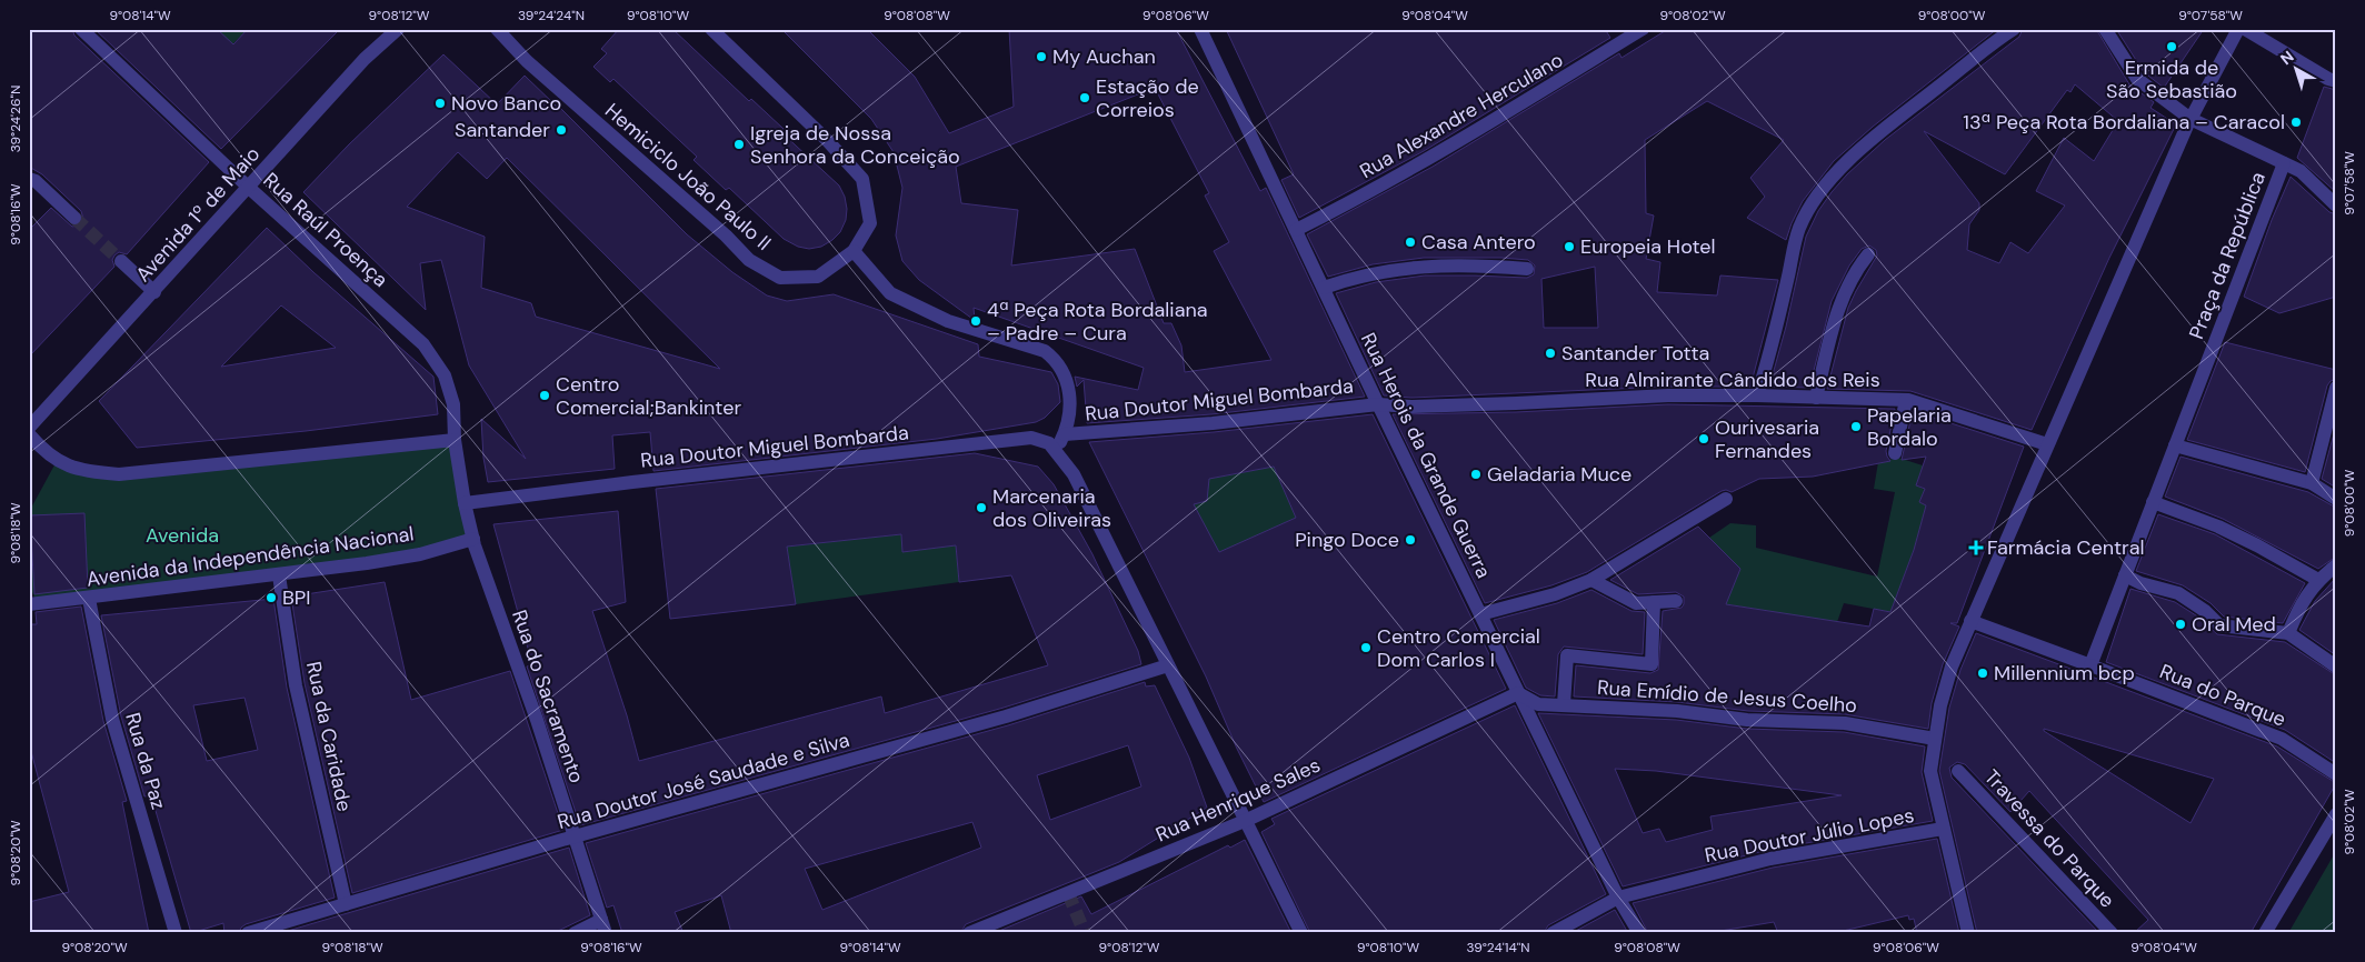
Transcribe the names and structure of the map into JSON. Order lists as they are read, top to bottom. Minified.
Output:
{"streets":{"street":["Rua Alexandre Herculano","Hemiciclo João Paulo II","Avenida 1º de Maio","Rua Raúl Proença","Praça da República","Rua Almirante Cândido dos Reis","Rua Doutor Miguel Bombarda","Rua Herois da Grande Guerra","Avenida da Independência Nacional","Rua do Parque","Rua do Sacramento","Rua Emídio de Jesus Coelho","Rua da Caridade","Rua da Paz","Rua Doutor José Saudade e Silva","Rua Henrique Sales","Rua Doutor Júlio Lopes","Travessa do Parque"]},"crossings":[["Rua Alexandre Herculano","Rua Herois da Grande Guerra"],["Avenida 1º de Maio","Rua Raúl Proença"],["Rua Raúl Proença","Rua Doutor Miguel Bombarda"],["Rua Raúl Proença","Rua do Sacramento"],["Praça da República","Rua do Parque"],["Rua Almirante Cândido dos Reis","Rua Doutor Miguel Bombarda"],["Rua Almirante Cândido dos Reis","Rua Herois da Grande Guerra"],["Rua Doutor Miguel Bombarda","Rua Herois da Grande Guerra"],["Rua Doutor Miguel Bombarda","Rua do Sacramento"],["Rua Doutor Miguel Bombarda","Rua Doutor José Saudade e Silva"],["Rua Doutor Miguel Bombarda","Rua Henrique Sales"],["Rua Herois da Grande Guerra","Rua Emídio de Jesus Coelho"],["Rua Herois da Grande Guerra","Rua Henrique Sales"],["Rua Herois da Grande Guerra","Rua Doutor Júlio Lopes"],["Avenida da Independência Nacional","Rua do Sacramento"],["Avenida da Independência Nacional","Rua da Caridade"],["Avenida da Independência Nacional","Rua da Paz"],["Rua do Sacramento","Rua Doutor José Saudade e Silva"],["Rua Emídio de Jesus Coelho","Rua Henrique Sales"],["Rua da Caridade","Rua Doutor José Saudade e Silva"]],"parks":["Avenida"],"places":{"other":["Ermida de São Sebastião","My Auchan","Estação de Correios","Novo Banco","13ª Peça Rota Bordaliana – Caracol","Santander","Igreja de Nossa Senhora da Conceição","Casa Antero","Europeia Hotel","4ª Peça Rota Bordaliana – Padre – Cura","Santander Totta","Centro Comercial;Bankinter","Papelaria Bordalo","Ourivesaria Fernandes","Geladaria Muce","Marcenaria dos Oliveiras","Pingo Doce","BPI","Oral Med","Centro Comercial Dom Carlos I","Millennium bcp"],"health":["Farmácia Central"]},"north":"top left","coordinates":["9°08'14\"W","9°08'12\"W","39°24'24\"N","9°08'10\"W","9°08'08\"W","9°08'06\"W","9°08'04\"W","9°08'02\"W","9°08'00\"W","9°07'58\"W","39°24'26\"N","9°08'16\"W","9°08'18\"W","9°08'20\"W","39°24'14\"N"]}
